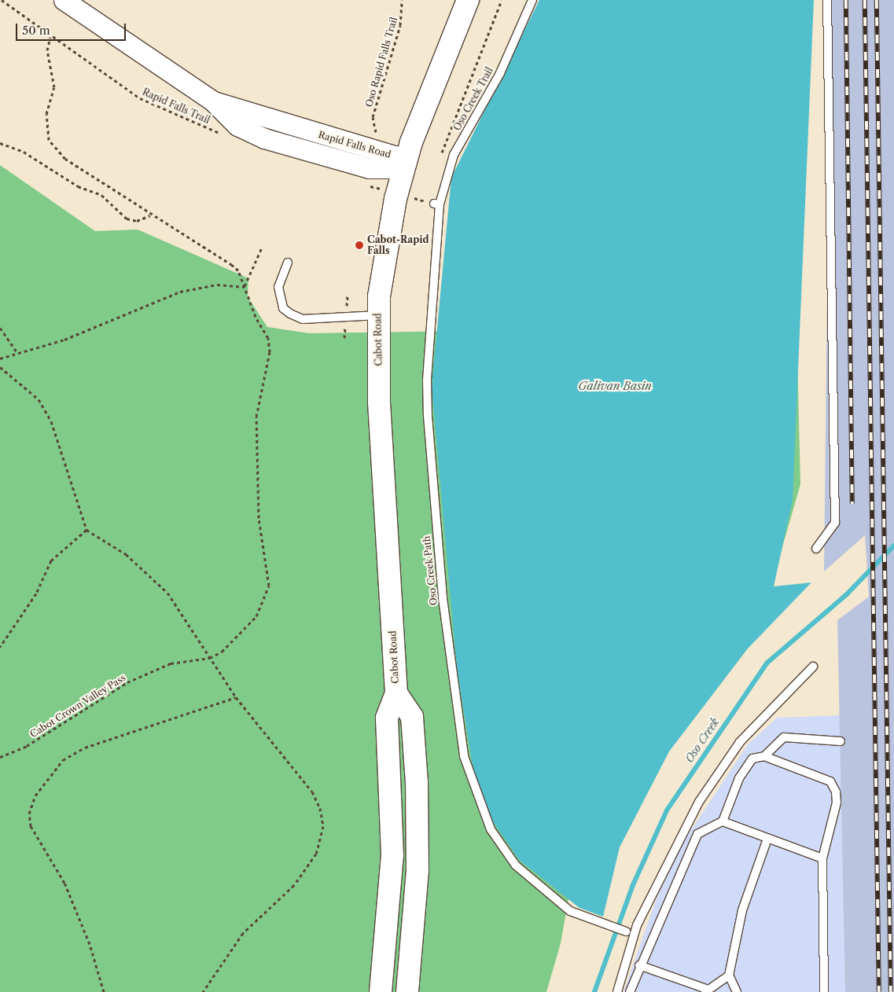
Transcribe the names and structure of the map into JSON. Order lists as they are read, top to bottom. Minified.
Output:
{"streets":{"main road":["Cabot Road"],"street":["Rapid Falls Road"],"lane":["Oso Creek Trail","Oso Creek Path"],"path":["Oso Rapid Falls Trail","Rapid Falls Trail","Cabot Crown Valley Pass"]},"crossings":[["Oso Rapid Falls Trail","Rapid Falls Road"],["Oso Creek Trail","Oso Creek Path"],["Rapid Falls Road","Cabot Road"]],"water":["Galivan Basin","Oso Creek"],"places":["Cabot-Rapid Falls"],"scale_bar":"50 m"}
